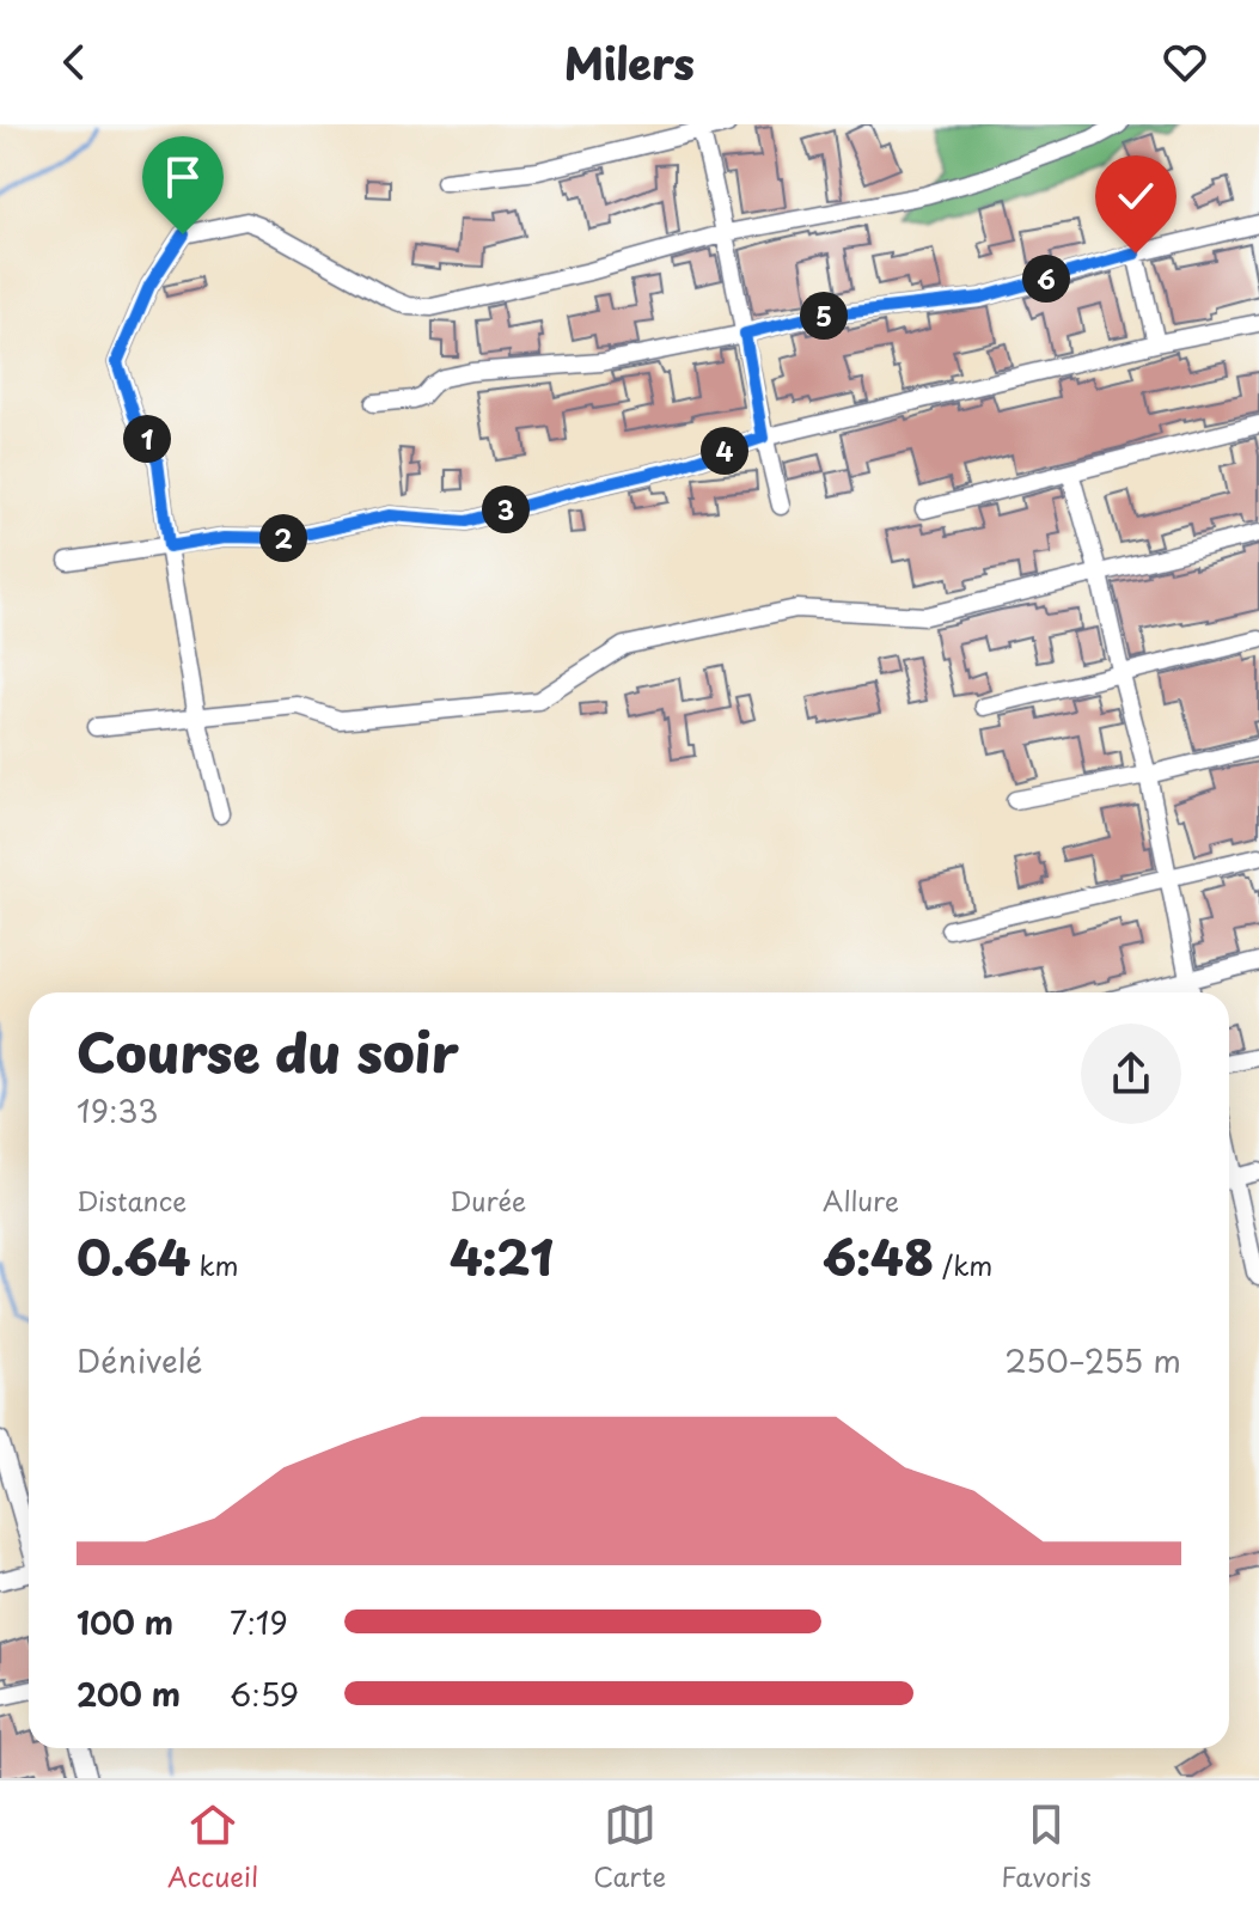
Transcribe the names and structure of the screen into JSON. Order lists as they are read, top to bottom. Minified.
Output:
{"page":{"header":"Milers","pins":["6","5","1","4","3","2"],"heading":["Course du soir","19:33"],"stats":[["Distance","0.64 km"],["Durée","4:21"],["Allure","6:48 /km"]],"chart":["Dénivelé","250–255 m"],"list":[{"name":"100 m","note":"7:19"},{"name":"200 m","note":"6:59"}],"tabs":["Accueil","Carte","Favoris"]}}
